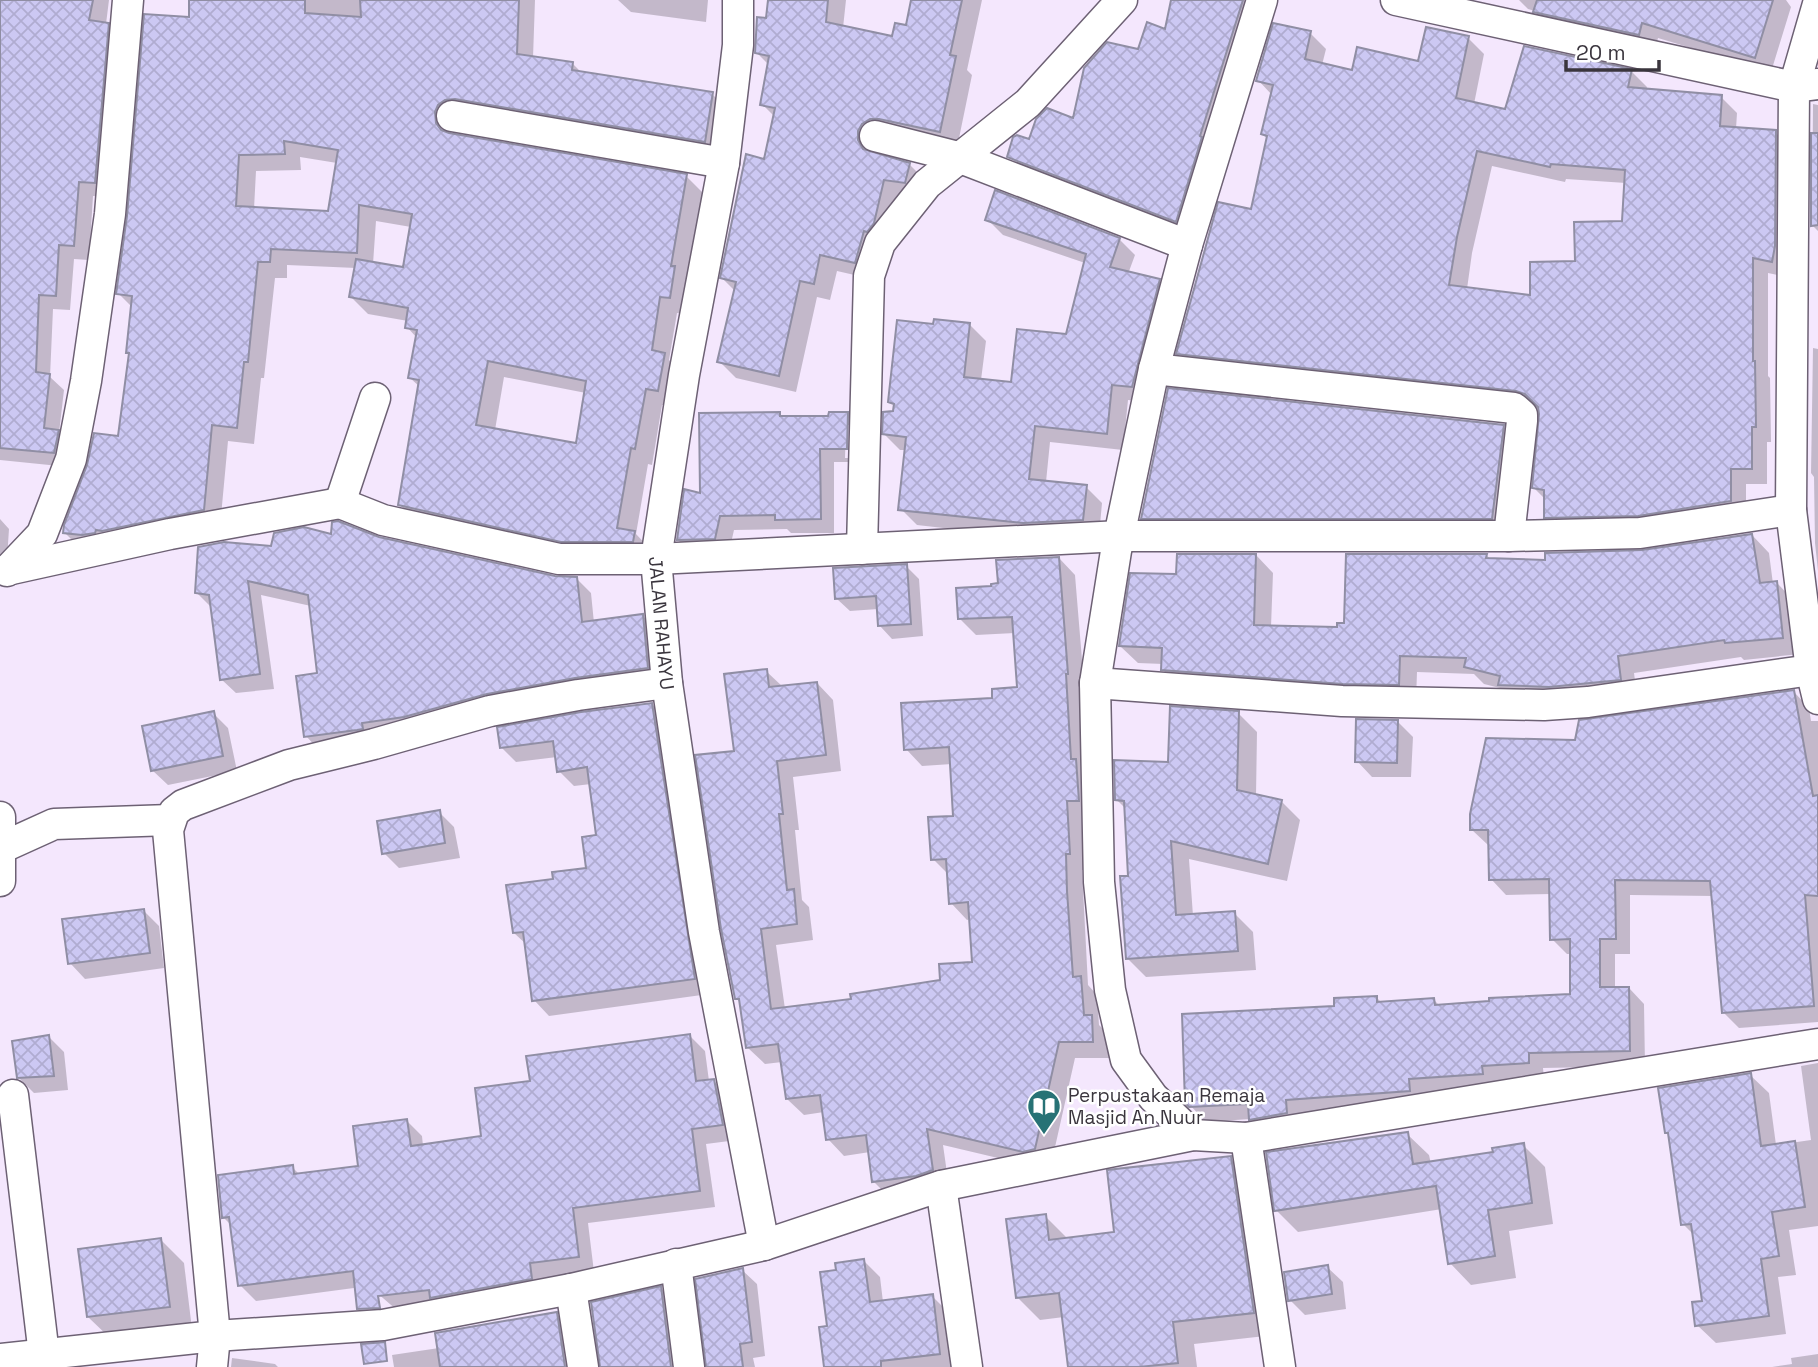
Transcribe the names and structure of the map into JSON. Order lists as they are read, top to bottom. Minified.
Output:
{"streets":{"street":["JALAN RAHAYU"]},"places":{"library":["Perpustakaan Remaja Masjid An Nuur"]},"scale_bar":"20 m"}
